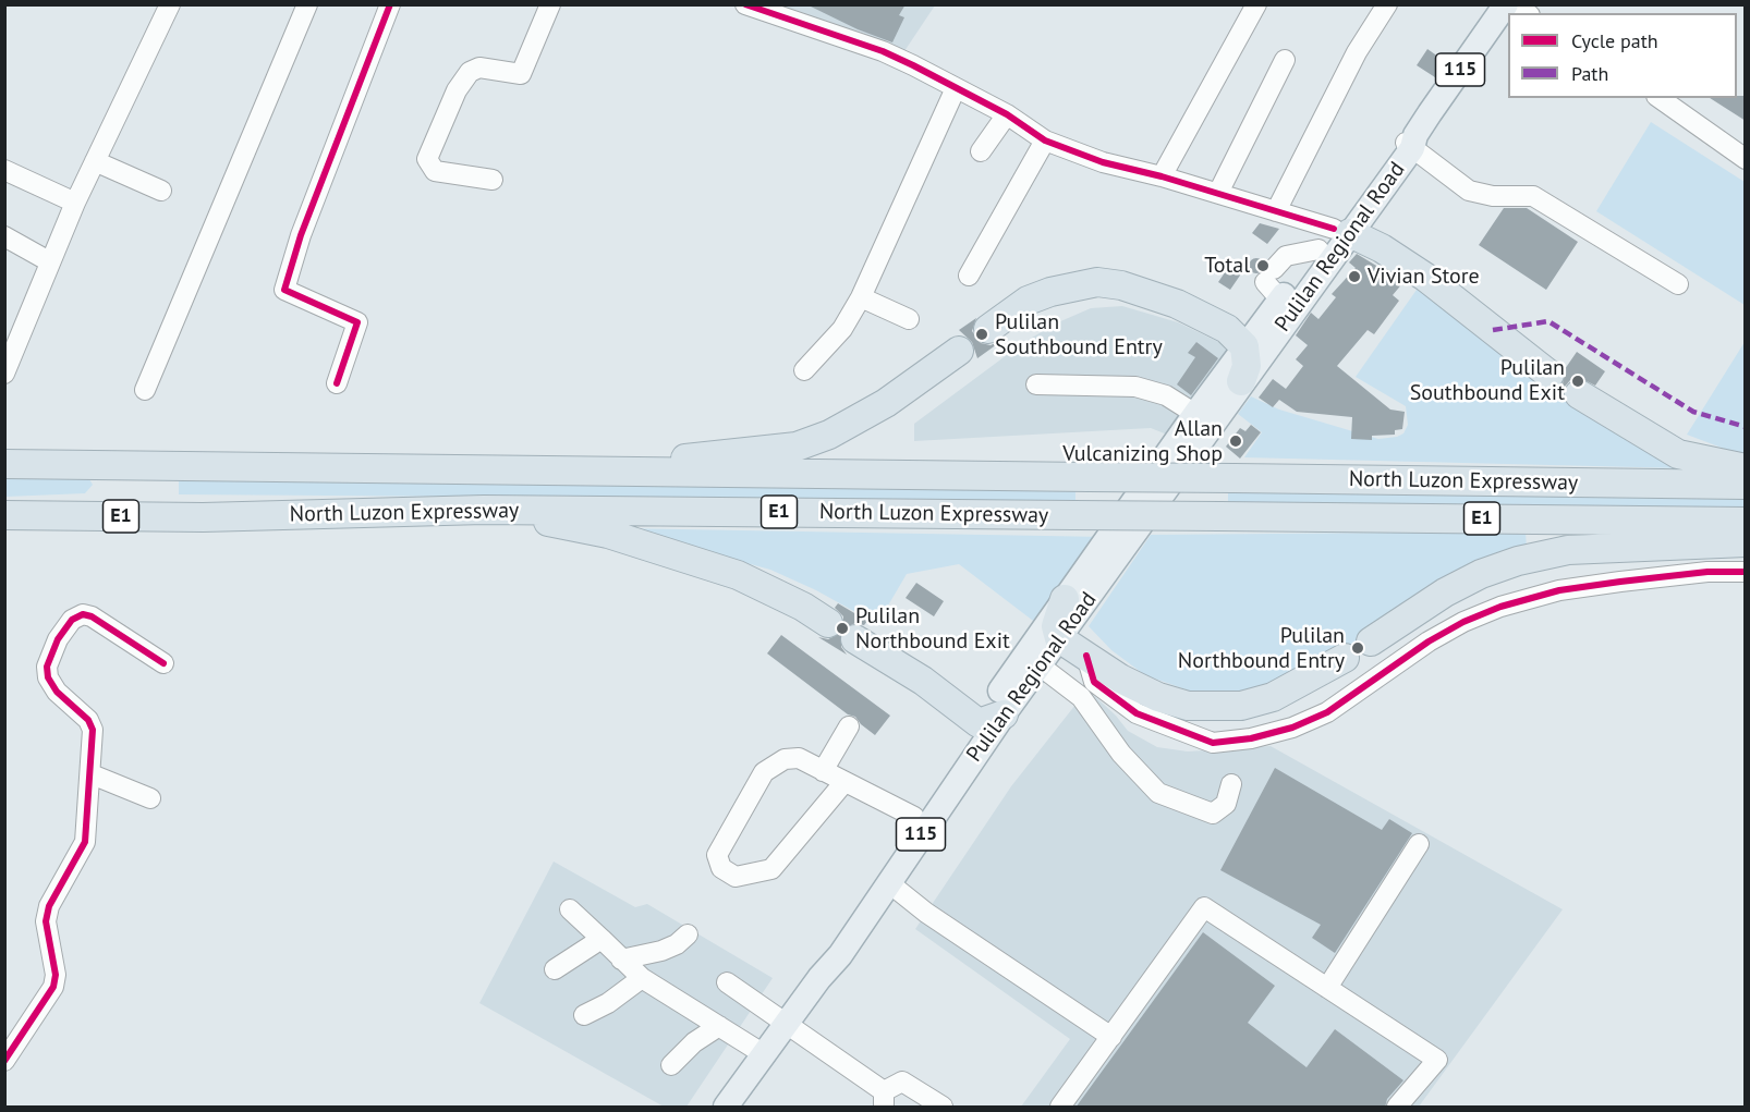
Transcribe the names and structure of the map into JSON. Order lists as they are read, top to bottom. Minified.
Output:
{"streets":{"highway":["North Luzon Expressway","E1"],"main road":["115","Pulilan Regional Road"]},"crossings":[["115","Pulilan Regional Road"]],"places":["Total","Vivian Store","Pulilan Southbound Entry","Pulilan Southbound Exit","Allan Vulcanizing Shop","Pulilan Northbound Exit","Pulilan Northbound Entry"],"legend":["Cycle path","Path"]}
